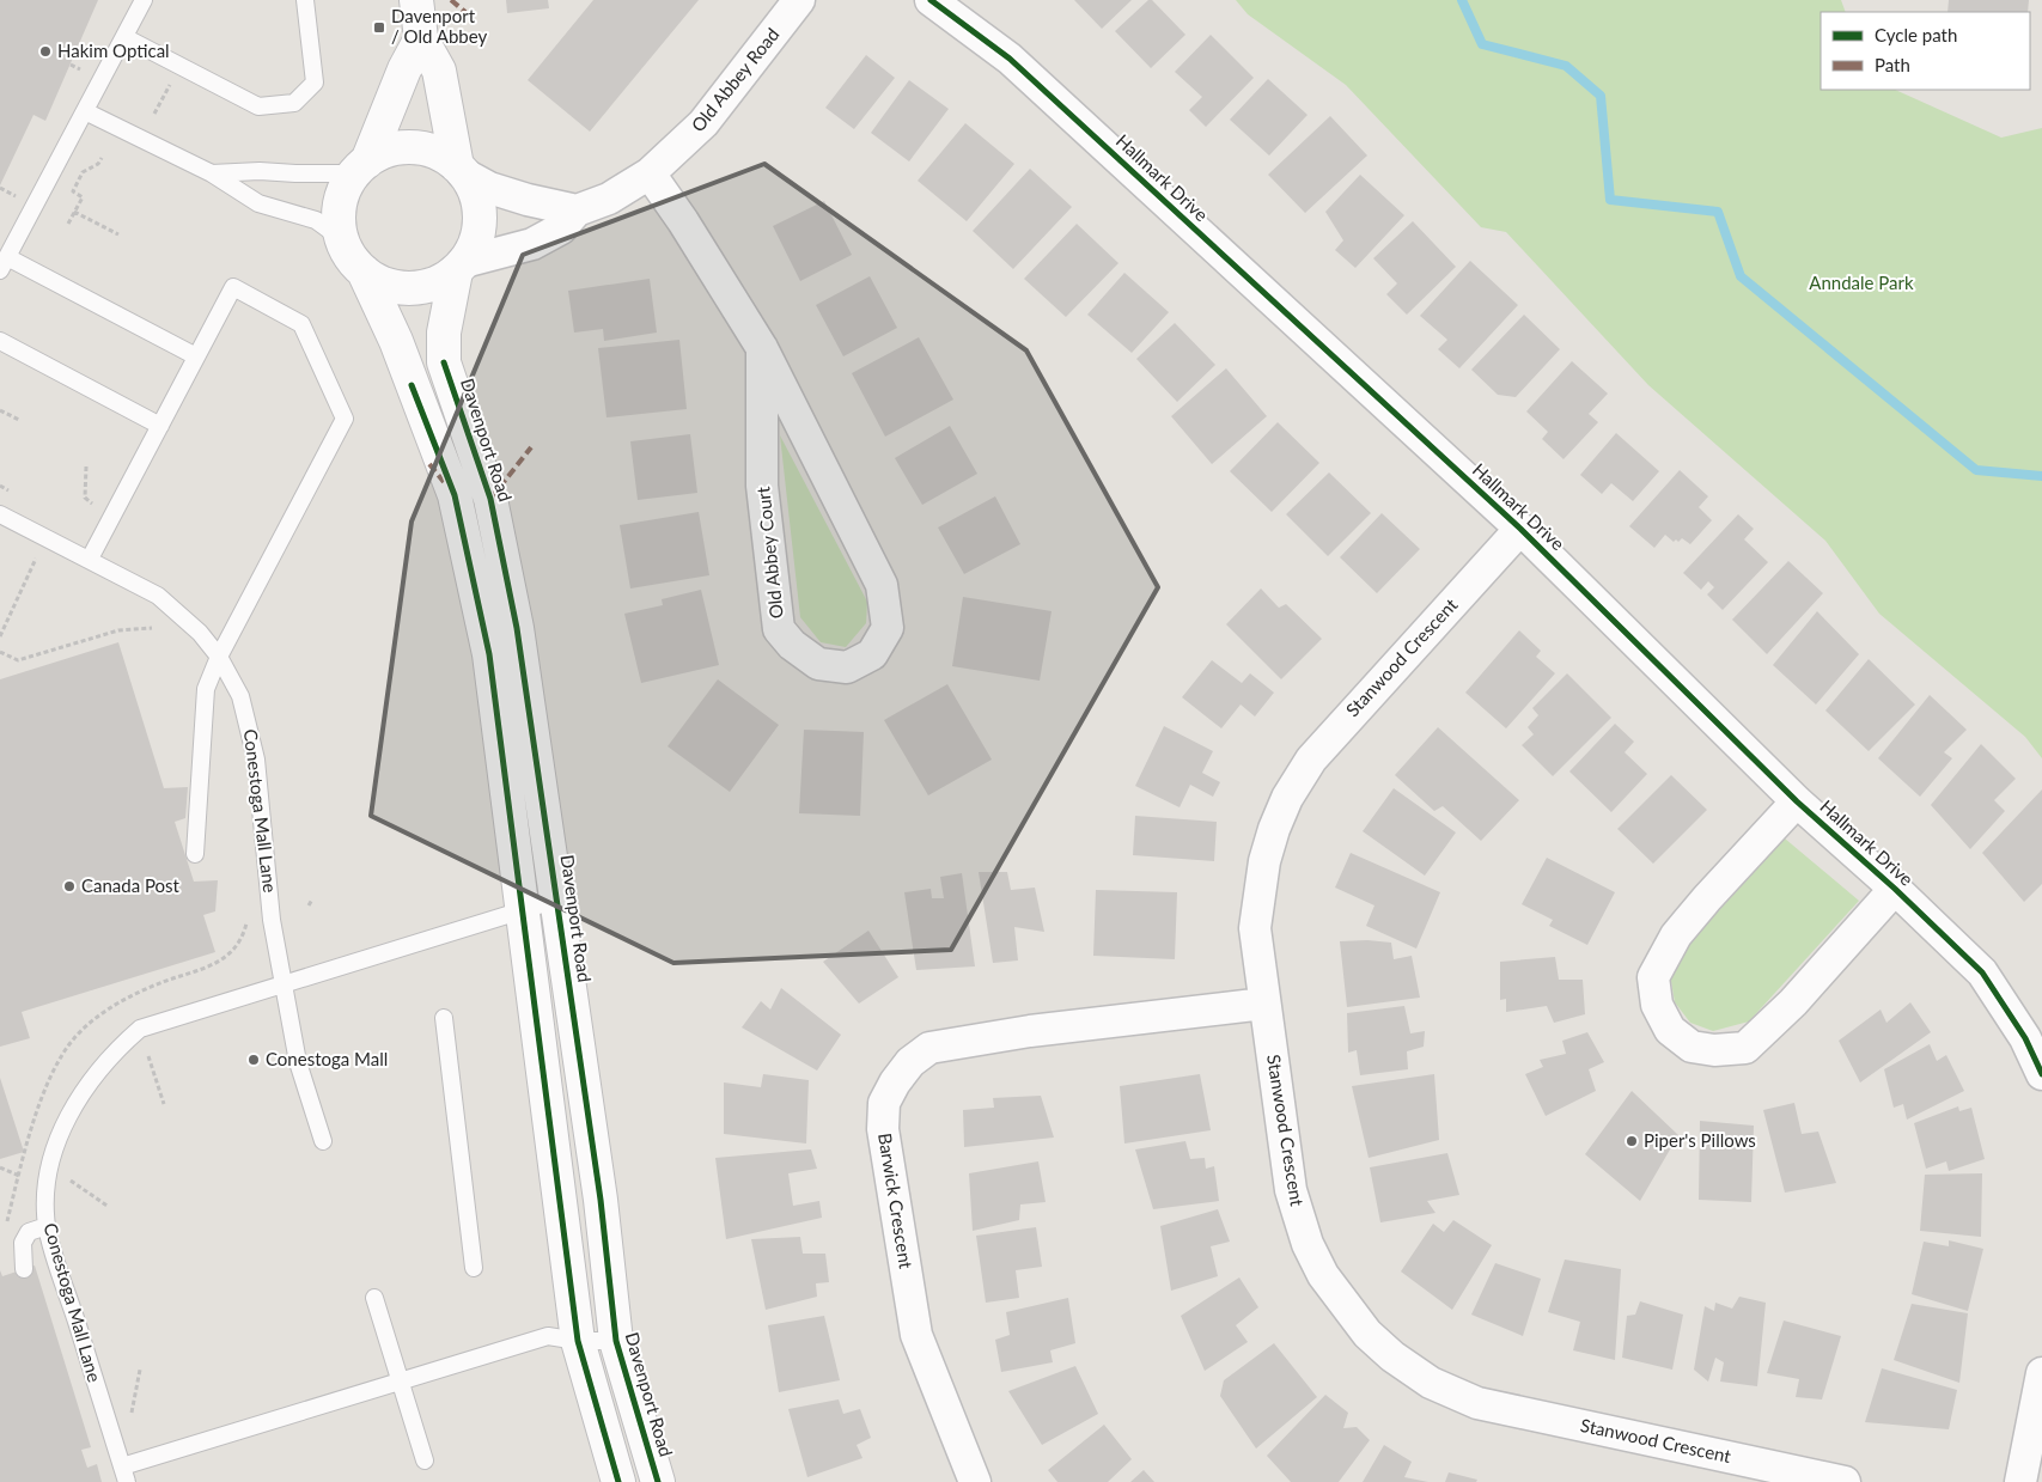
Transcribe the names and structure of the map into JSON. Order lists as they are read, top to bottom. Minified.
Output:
{"streets":{"street":["Old Abbey Road","Hallmark Drive","Davenport Road","Old Abbey Court","Stanwood Crescent","Barwick Crescent"],"lane":["Conestoga Mall Lane"]},"crossings":[["Old Abbey Road","Davenport Road"],["Old Abbey Road","Old Abbey Court"],["Hallmark Drive","Stanwood Crescent"],["Davenport Road","Conestoga Mall Lane"],["Stanwood Crescent","Barwick Crescent"]],"parks":["Anndale Park"],"places":{"transit":["Davenport / Old Abbey"],"other":["Hakim Optical","Canada Post","Conestoga Mall","Piper's Pillows"]},"legend":["Cycle path","Path"]}
